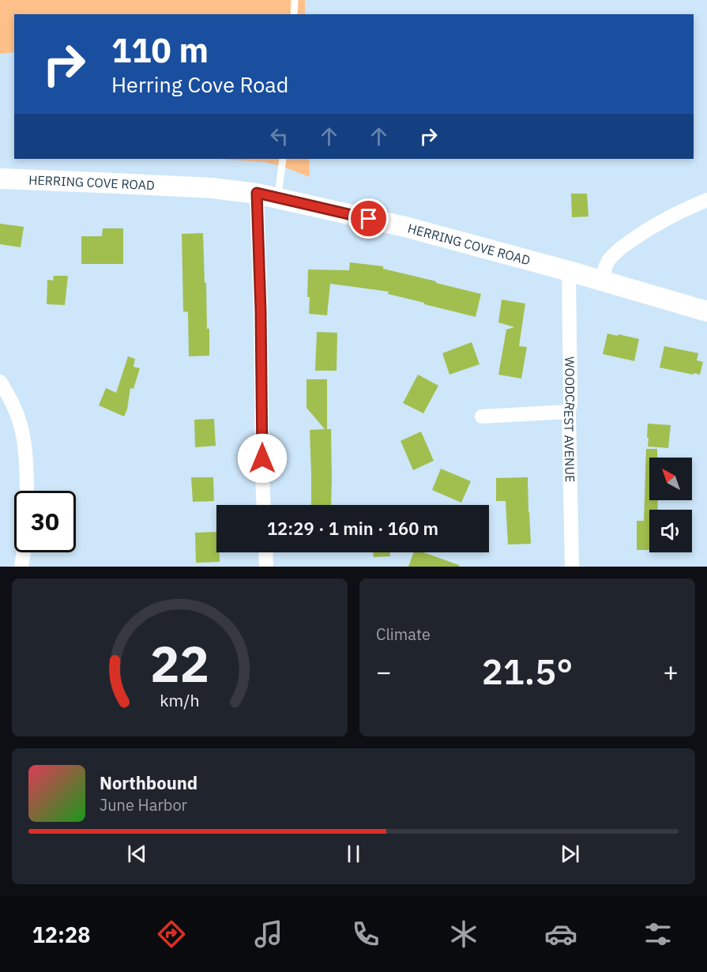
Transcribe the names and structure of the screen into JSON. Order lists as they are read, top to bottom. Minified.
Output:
{"streets":{"main road":["HERRING COVE ROAD"],"street":["WOODCREST AVENUE"]},"crossings":[["HERRING COVE ROAD","WOODCREST AVENUE"]],"north":"top left","page":{"turn":["110 m","Herring Cove Road"],"limit":"30","trip":"12:29 · 1 min · 160 m","tile":"Climate","heat":["−","21.5°","+"],"song":["Northbound","June Harbor"],"tabs":"12:28","gauge":["22","km/h"]}}
